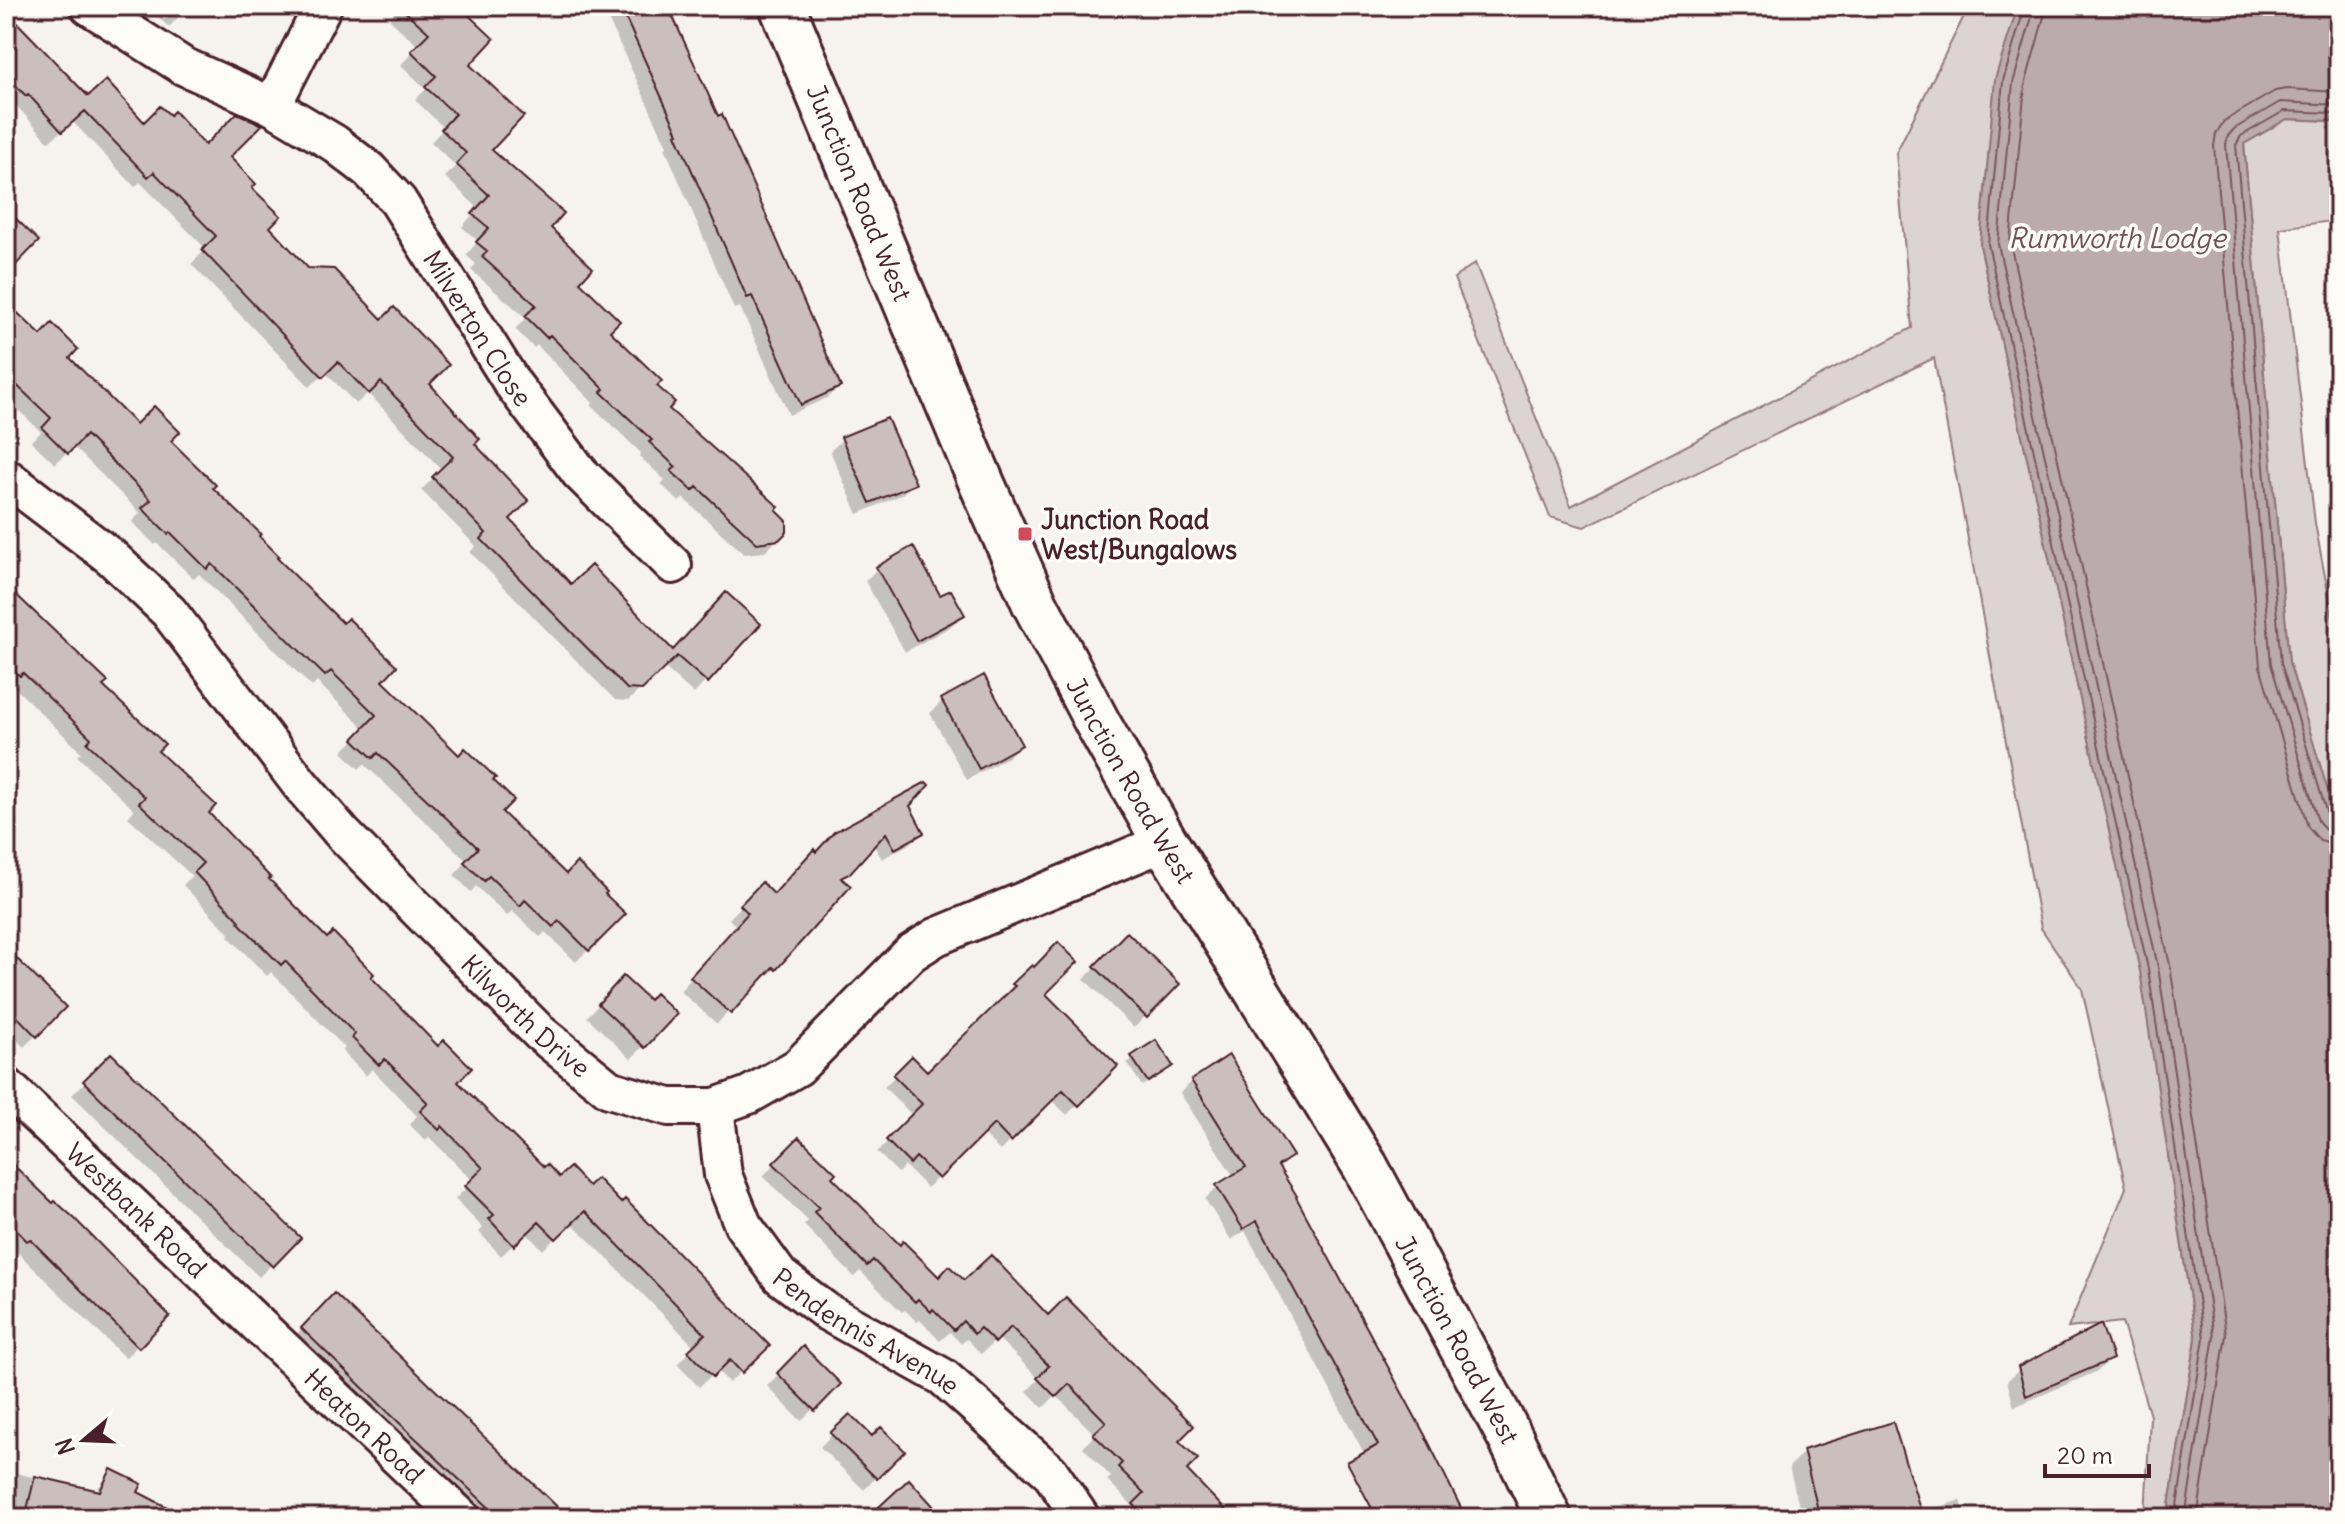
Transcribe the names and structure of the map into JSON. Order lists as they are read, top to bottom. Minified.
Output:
{"streets":{"street":["Junction Road West","Milverton Close","Kilworth Drive","Westbank Road","Pendennis Avenue","Heaton Road"]},"crossings":[["Junction Road West","Kilworth Drive"],["Kilworth Drive","Pendennis Avenue"],["Westbank Road","Heaton Road"]],"water":["Rumworth Lodge"],"places":{"transit":["Junction Road West/Bungalows"]},"scale_bar":"20 m","north":"left"}
